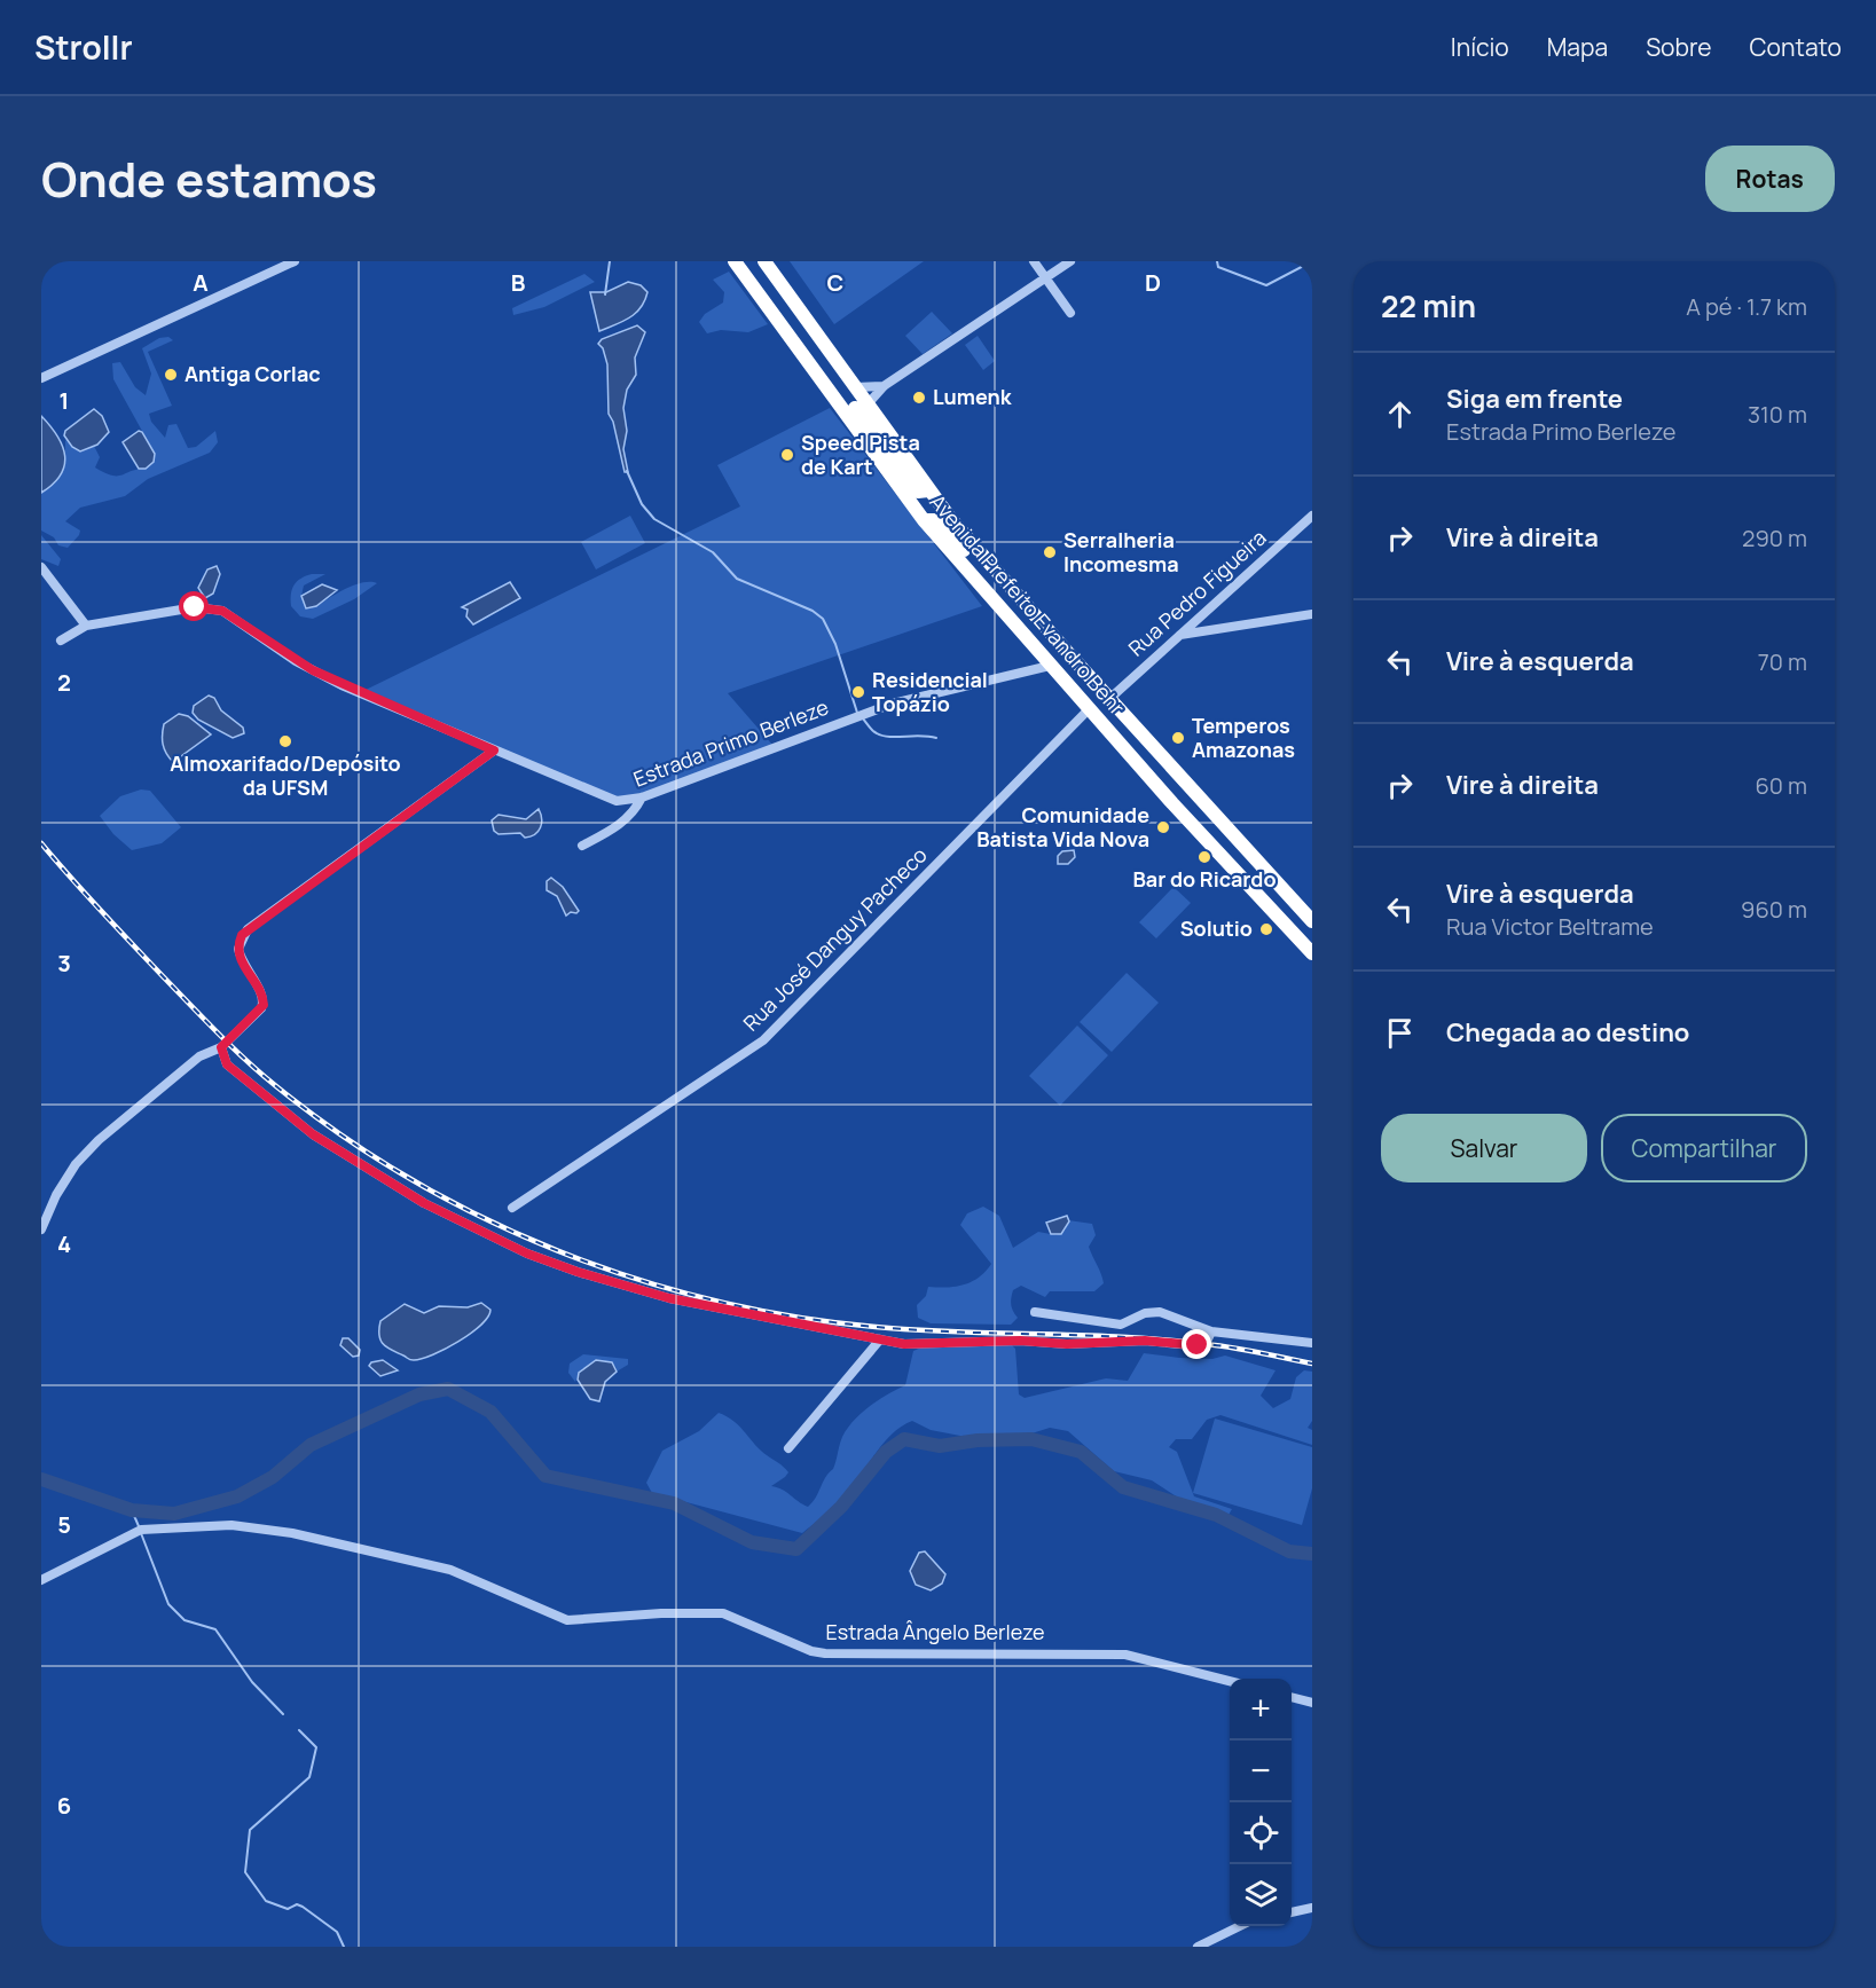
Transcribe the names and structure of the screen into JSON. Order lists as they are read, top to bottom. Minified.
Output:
{"streets":{"highway":["Avenida Prefeito Evandro Behr"],"street":["Rua Pedro Figueira","Estrada Primo Berleze","Rua José Danguy Pacheco","Estrada Ângelo Berleze"]},"crossings":[["Rua Pedro Figueira","Avenida Prefeito Evandro Behr"],["Avenida Prefeito Evandro Behr","Estrada Primo Berleze"],["Avenida Prefeito Evandro Behr","Rua José Danguy Pacheco"]],"places":["Antiga Corlac","Lumenk","Speed Pista de Kart","Serralheria Incomesma","Residencial Topázio","Temperos Amazonas","Almoxarifado/Depósito da UFSM","Comunidade Batista Vida Nova","Bar do Ricardo","Solutio"],"page":{"header":"Strollr","nav":["Início","Mapa","Sobre","Contato"],"title":"Onde estamos","buttons":["Rotas",["Salvar","Compartilhar"]],"heading":["22 min","A pé · 1.7 km"],"list":[["Siga em frente","Estrada Primo Berleze","310 m"],["Vire à direita","290 m"],["Vire à esquerda","70 m"],["Vire à direita","60 m"],["Vire à esquerda","Rua Victor Beltrame","960 m"],"Chegada ao destino"],"map_buttons":["+","−"]},"grid":{"columns":["A","B","C","D"],"rows":["1","2","3","4","5","6"]}}
